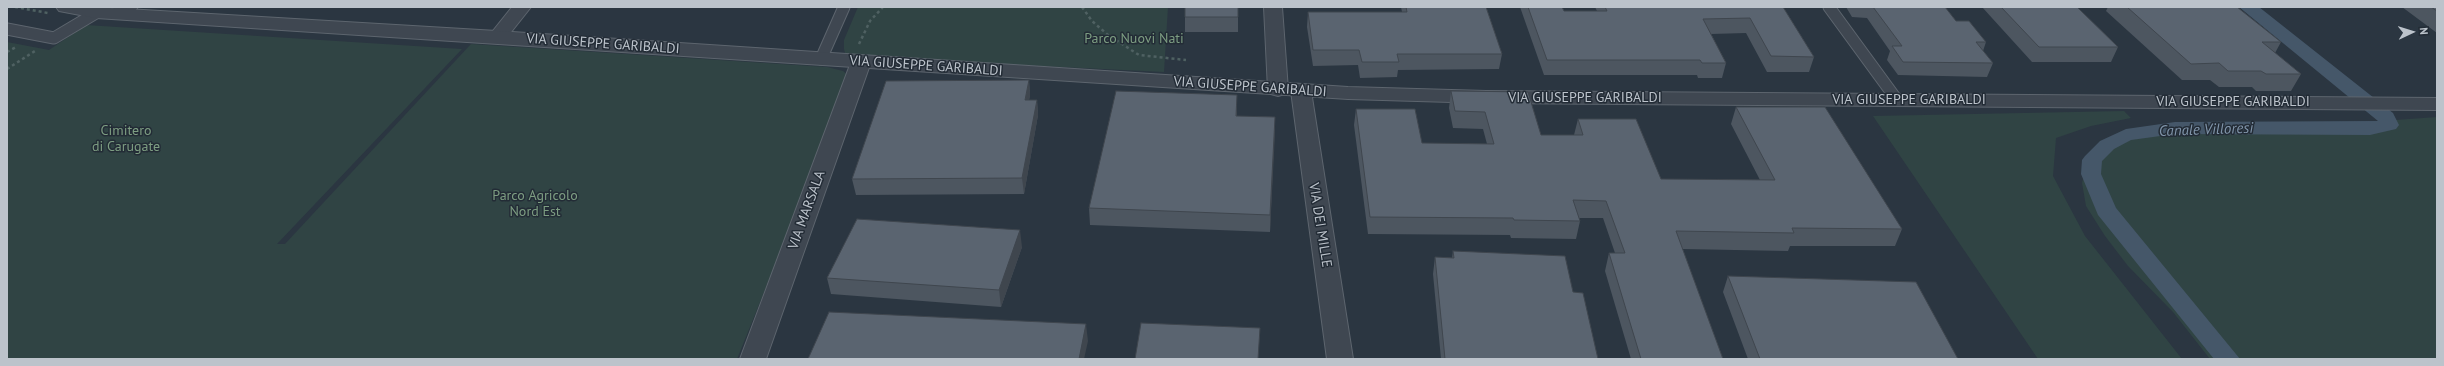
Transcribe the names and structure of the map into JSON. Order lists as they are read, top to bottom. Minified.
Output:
{"streets":{"street":["VIA GIUSEPPE GARIBALDI","VIA MARSALA","VIA DEI MILLE"]},"crossings":[["VIA GIUSEPPE GARIBALDI","VIA MARSALA"],["VIA GIUSEPPE GARIBALDI","VIA DEI MILLE"]],"water":["Canale Villoresi"],"parks":["Parco Nuovi Nati","Cimitero di Carugate","Parco Agricolo Nord Est"],"north":"right"}
